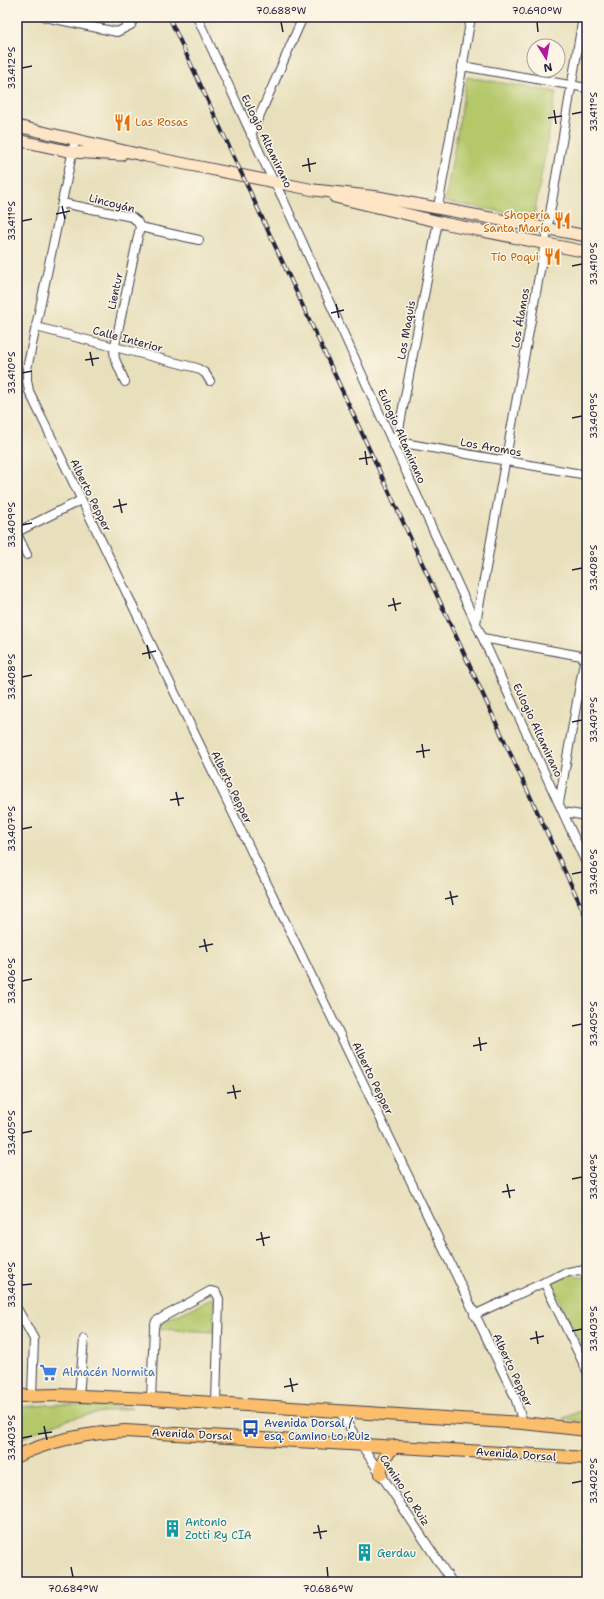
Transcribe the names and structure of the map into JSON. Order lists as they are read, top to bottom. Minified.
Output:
{"streets":{"main road":["Avenida Dorsal"],"street":["Eulogio Altamirano","Lincoyán","Lientur","Los Álamos","Los Maquis","Calle Interior","Los Aromos","Alberto Pepper","Camino Lo Ruiz"]},"crossings":[["Eulogio Altamirano","Los Álamos"],["Eulogio Altamirano","Los Maquis"],["Eulogio Altamirano","Los Aromos"],["Lincoyán","Lientur"],["Lincoyán","Alberto Pepper"],["Lientur","Calle Interior"],["Los Álamos","Los Aromos"],["Los Maquis","Los Aromos"],["Calle Interior","Alberto Pepper"],["Avenida Dorsal","Camino Lo Ruiz"]],"places":{"restaurant":["Las Rosas","Shopería Santa María","Tío Poqui"],"supermarket":["Almacén Normita"],"bus stop":["Avenida Dorsal / esq. Camino Lo Ruiz"],"building":["Antonio Zotti Ry CIA","Gerdau"]},"north":"bottom","coordinates":["70.688°W","70.690°W","33.412°S","33.411°S","33.410°S","33.409°S","33.408°S","33.407°S","33.406°S","33.405°S","33.404°S","33.403°S","33.402°S","70.684°W","70.686°W"]}
